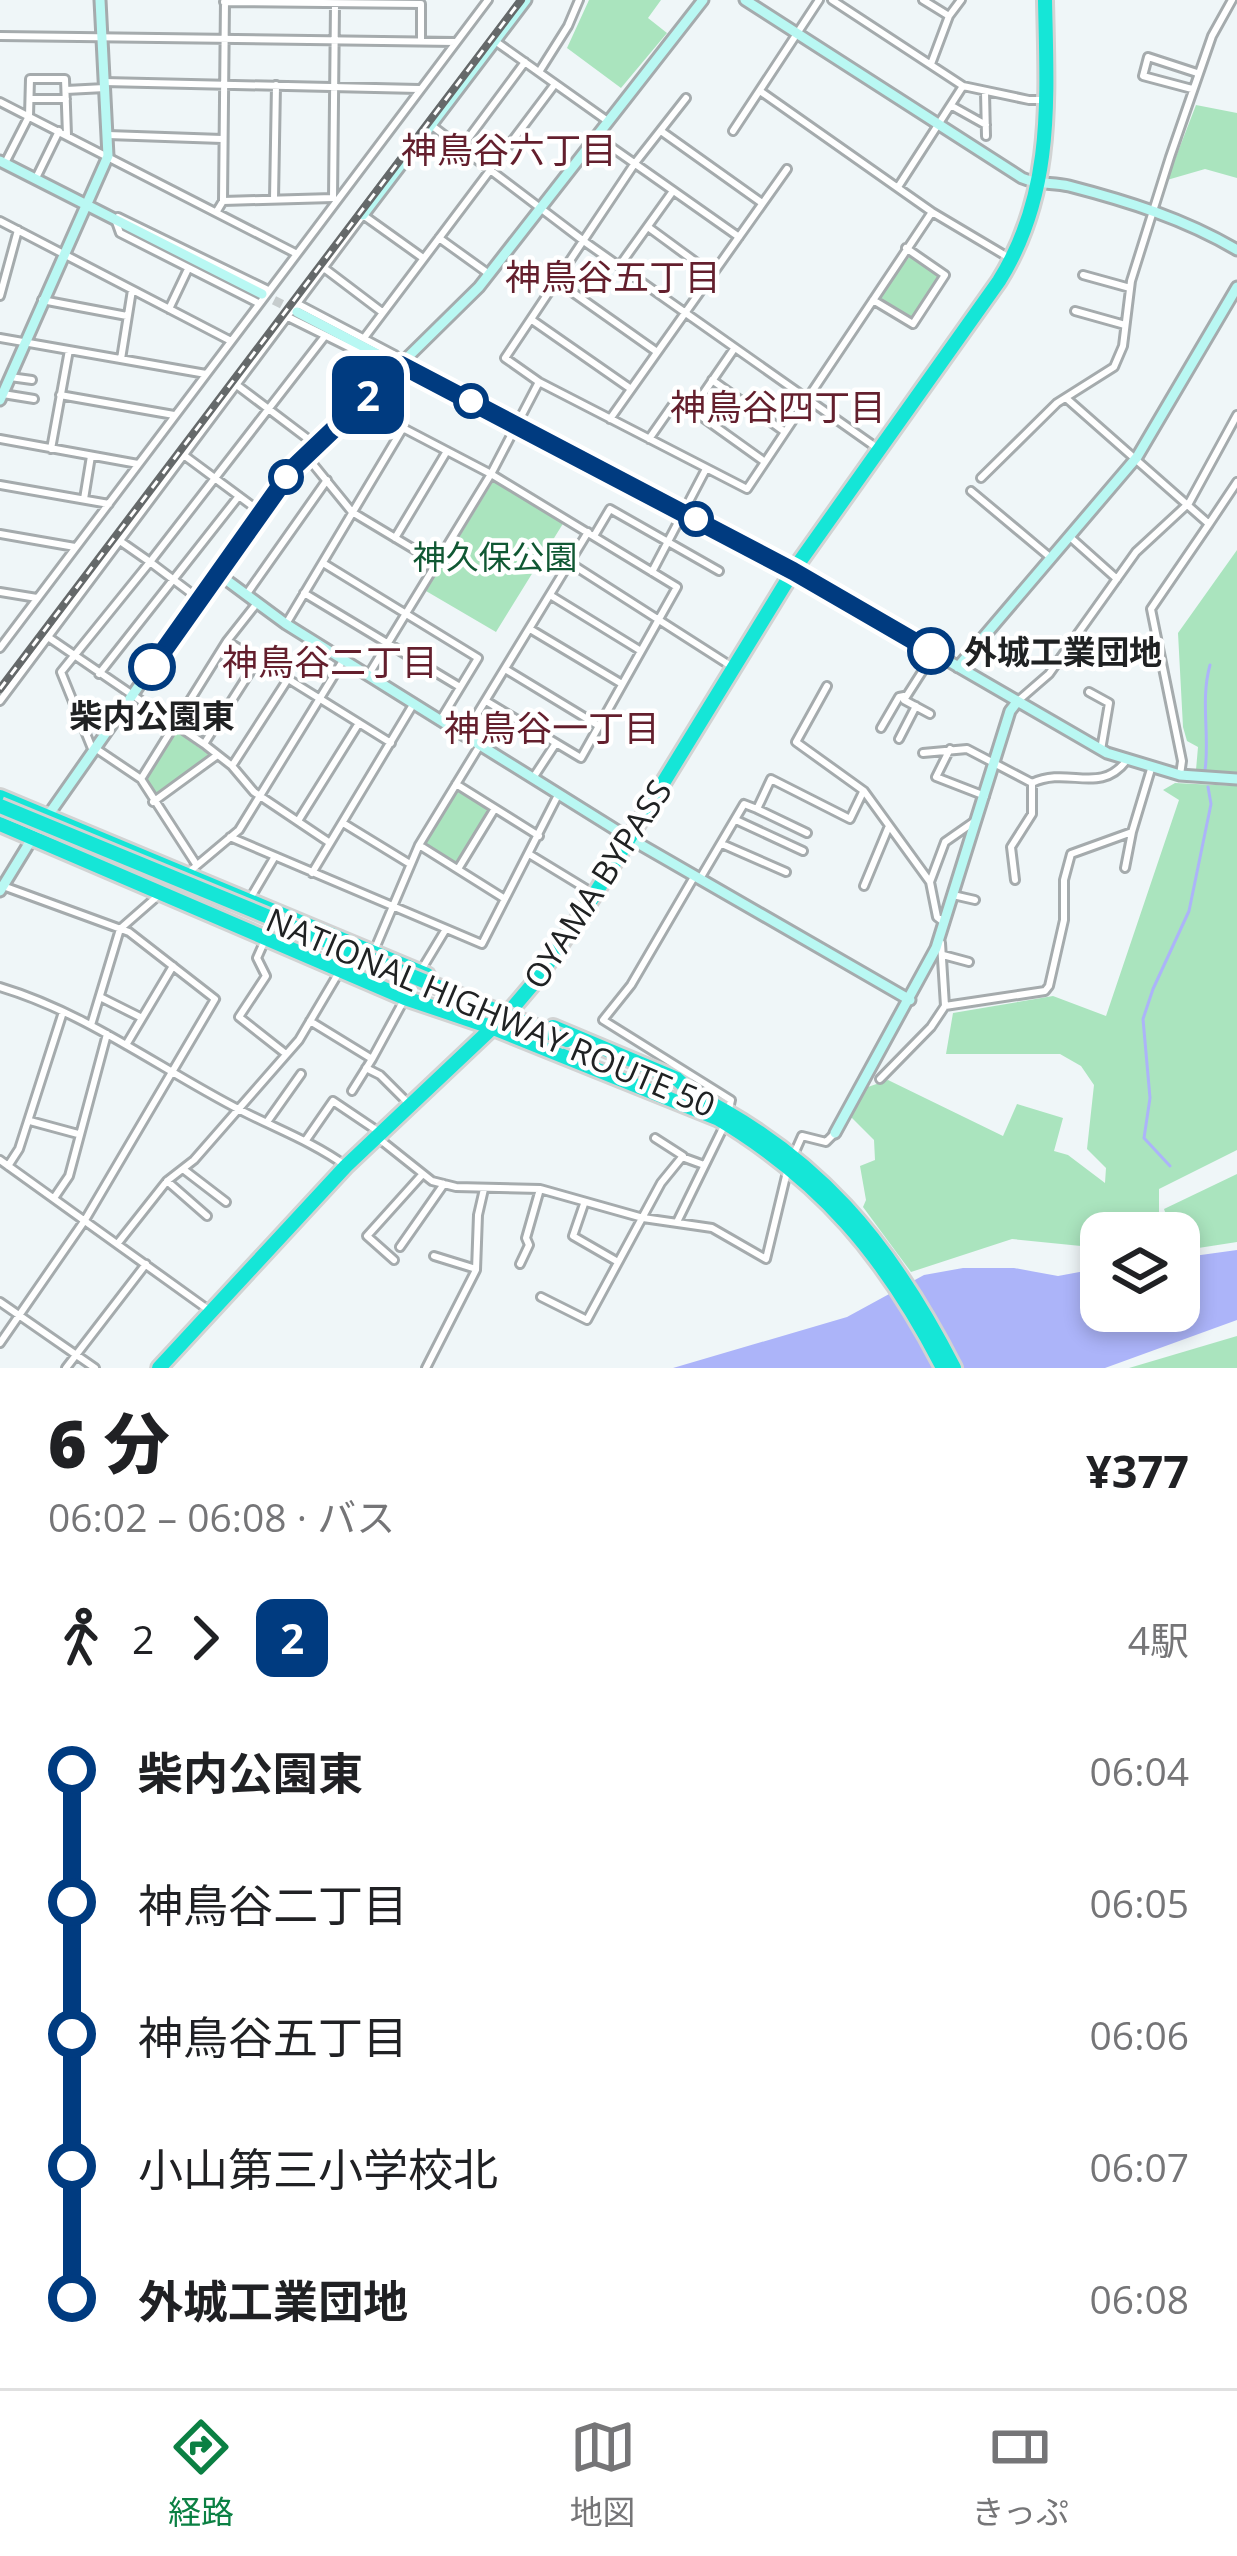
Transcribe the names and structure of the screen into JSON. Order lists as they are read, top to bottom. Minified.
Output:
{"streets":{"highway":["OYAMA BYPASS","NATIONAL HIGHWAY ROUTE 50"]},"districts":["神鳥谷六丁目","神鳥谷五丁目","神鳥谷四丁目","神鳥谷二丁目","神鳥谷一丁目"],"parks":["神久保公園"],"places":["外城工業団地","柴内公園東"],"lines":["bus line 2"],"page":{"on_map":"2","heading":["6 分","06:02 – 06:08 · バス","¥377"],"legs":["2","2","4駅"],"list":[{"name":"柴内公園東","value":"06:04"},{"name":"神鳥谷二丁目","value":"06:05"},{"name":"神鳥谷五丁目","value":"06:06"},{"name":"小山第三小学校北","value":"06:07"},{"name":"外城工業団地","value":"06:08"}],"tabs":["経路","地図","きっぷ"]}}
